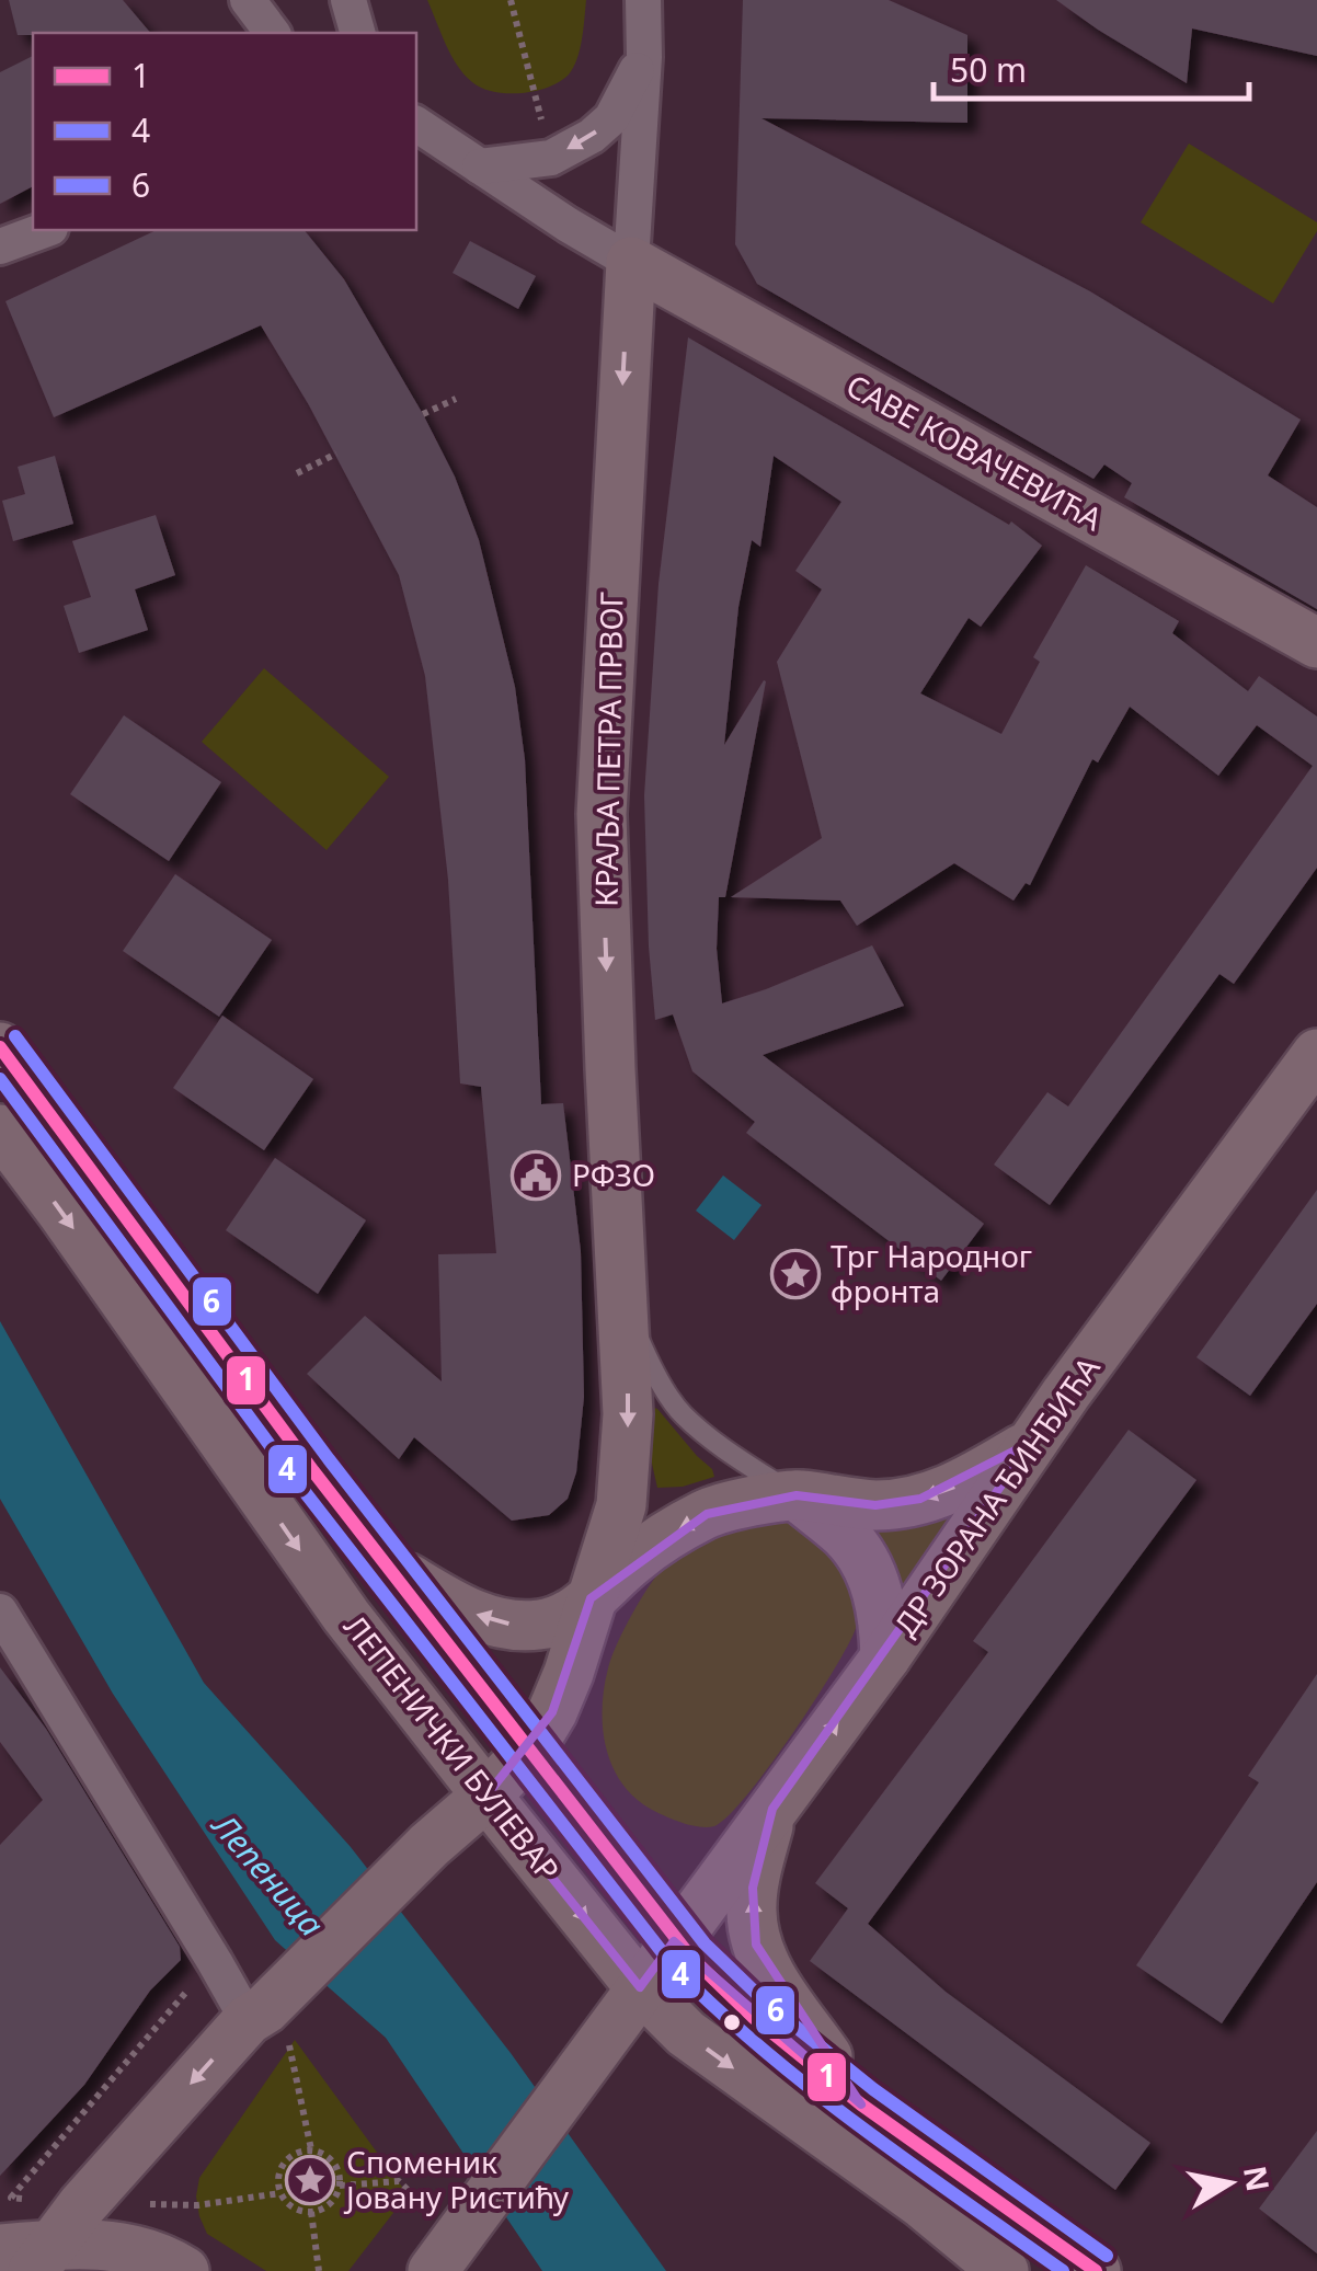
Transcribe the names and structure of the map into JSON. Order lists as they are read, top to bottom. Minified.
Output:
{"streets":{"main road":["САВЕ КОВАЧЕВИЋА","КРАЉА ПЕТРА ПРВОГ","ДР ЗОРАНА ЂИНЂИЋА","ЛЕПЕНИЧКИ БУЛЕВАР"]},"crossings":[["САВЕ КОВАЧЕВИЋА","КРАЉА ПЕТРА ПРВОГ"],["ДР ЗОРАНА ЂИНЂИЋА","ЛЕПЕНИЧКИ БУЛЕВАР"]],"one_way":["КРАЉА ПЕТРА ПРВОГ"],"water":["Лепеница"],"places":{"public building":["РФЗО"],"place":["Трг Народног фронта","Споменик Јовану Ристићу"]},"lines":["transit line 6","transit line 1","transit line 4"],"legend":["1","4","6"],"scale_bar":"50 m","north":"right"}
